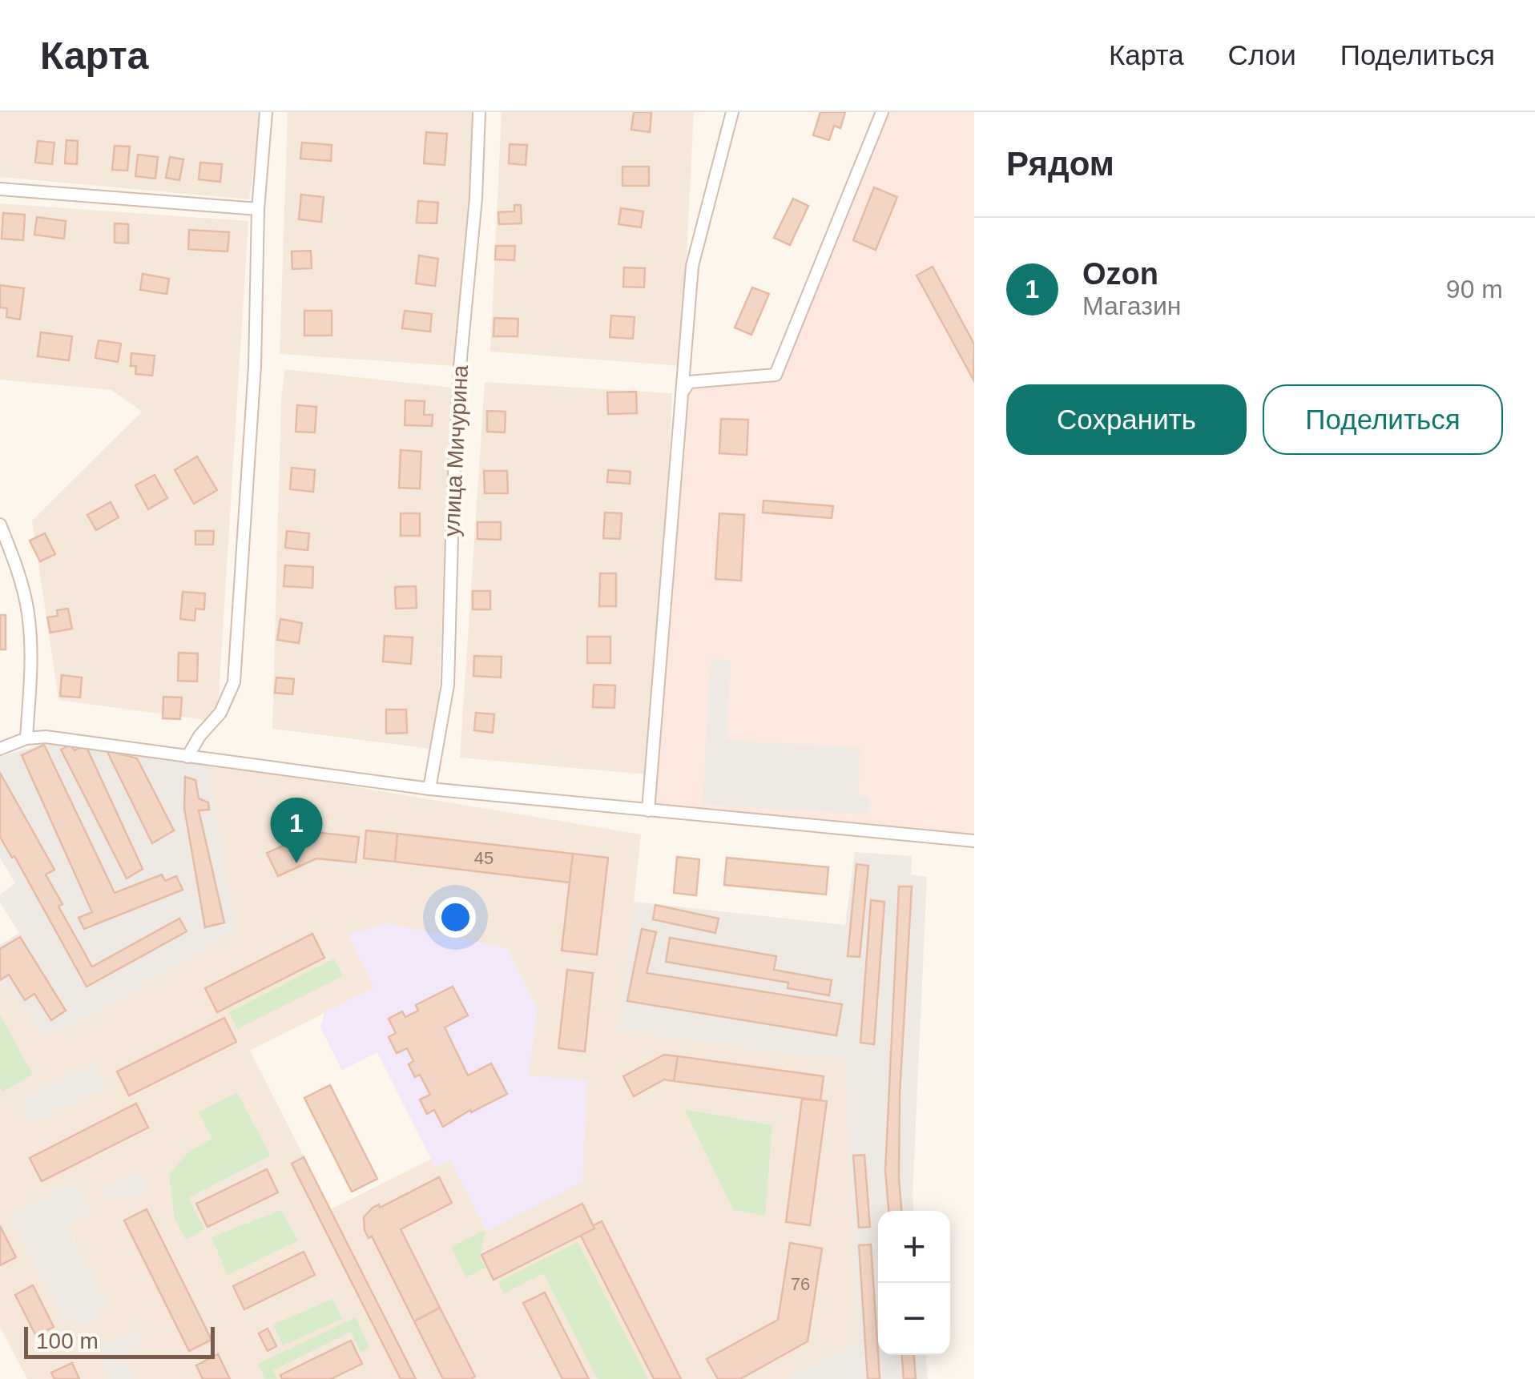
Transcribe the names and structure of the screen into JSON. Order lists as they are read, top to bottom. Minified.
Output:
{"streets":{"street":["улица Мичурина"]},"house_numbers":["45","76"],"scale_bar":"100 m","page":{"header":"Карта","nav":["Карта","Слои","Поделиться"],"heading":"Рядом","list":[{"mark":"1","name":"Ozon","note":"Магазин","value":"90 m"}],"buttons":["Сохранить","Поделиться"],"pins":"1","map_buttons":["+","−"],"scale":"100 m"}}
